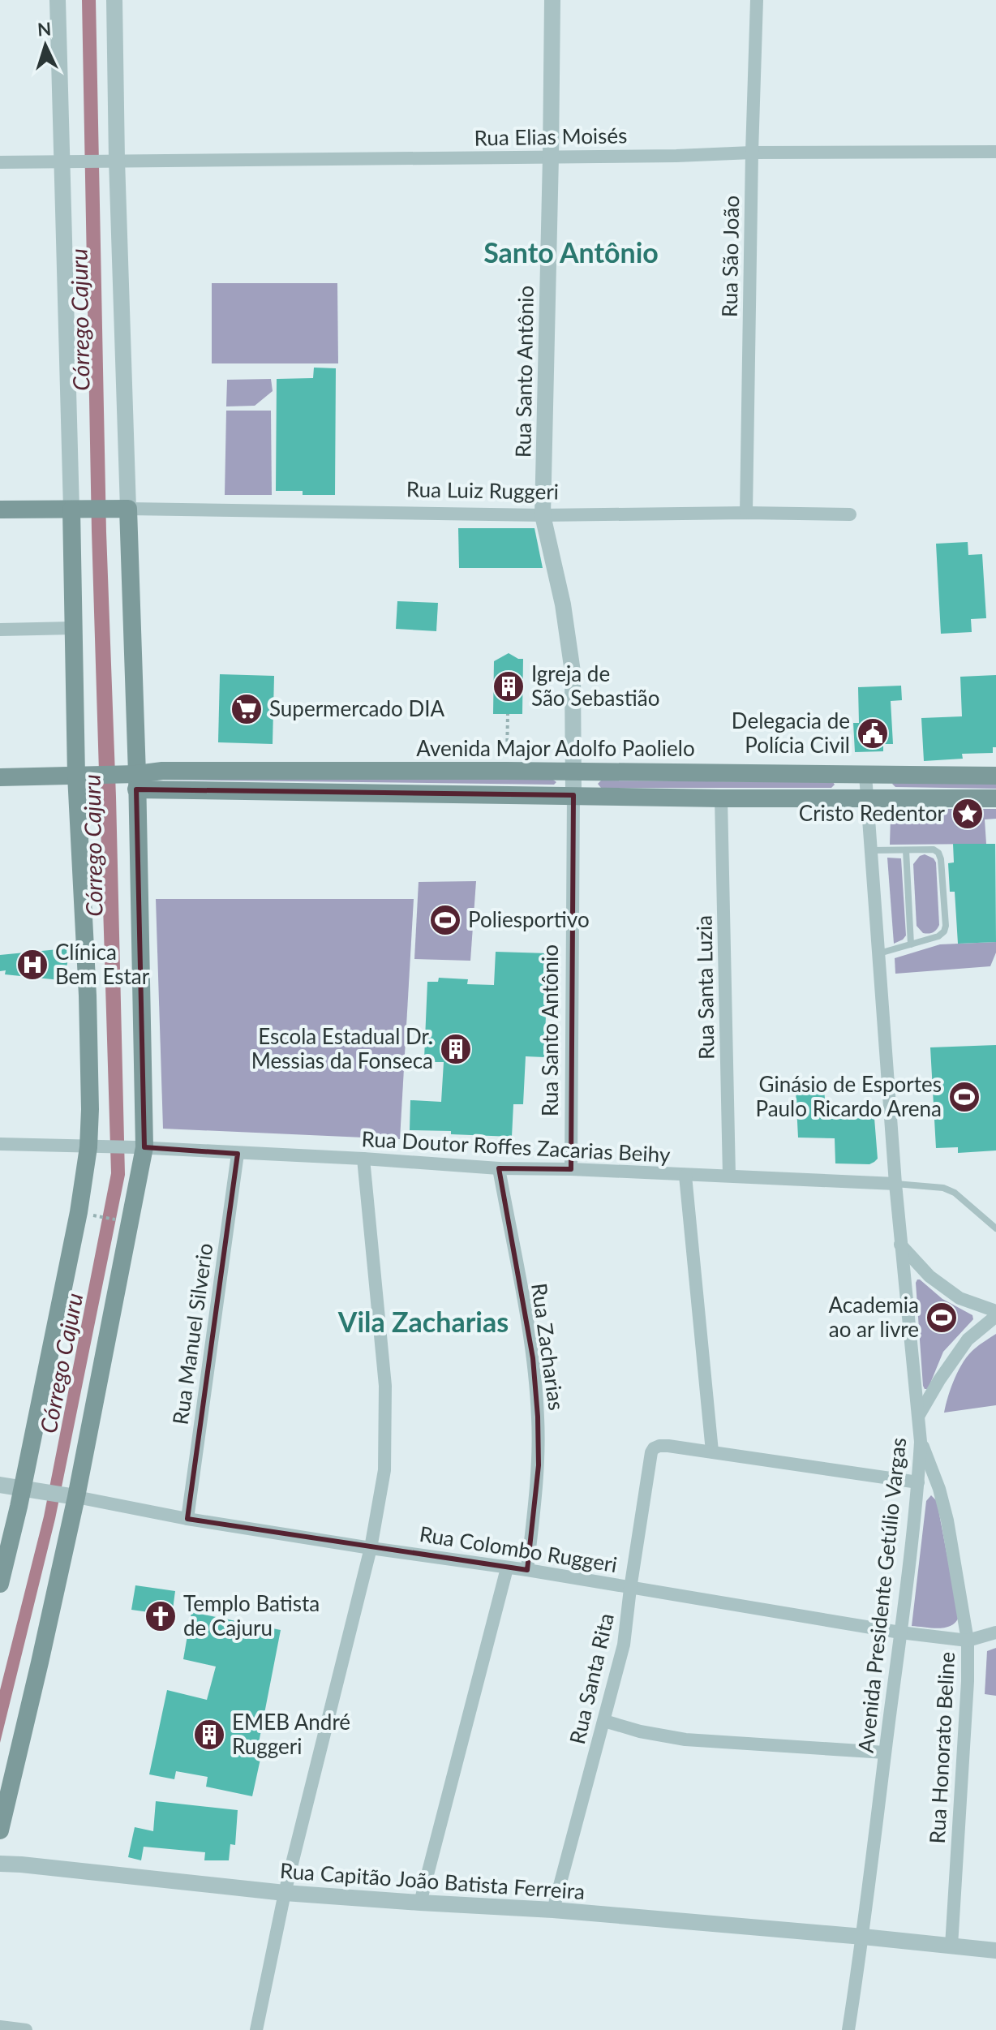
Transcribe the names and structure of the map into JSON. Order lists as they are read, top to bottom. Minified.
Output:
{"streets":{"main road":["Avenida Major Adolfo Paolielo"],"street":["Rua Elias Moisés","Rua São João","Rua Santo Antônio","Rua Luiz Ruggeri","Rua Santa Luzia","Rua Doutor Roffes Zacarias Beihy","Rua Manuel Silverio","Rua Zacharias","Rua Colombo Ruggeri","Avenida Presidente Getúlio Vargas","Rua Santa Rita","Rua Honorato Beline","Rua Capitão João Batista Ferreira"]},"crossings":[["Rua Elias Moisés","Rua São João"],["Rua Elias Moisés","Rua Santo Antônio"],["Rua São João","Rua Luiz Ruggeri"],["Rua Santo Antônio","Rua Luiz Ruggeri"],["Rua Santo Antônio","Avenida Major Adolfo Paolielo"],["Rua Santo Antônio","Rua Doutor Roffes Zacarias Beihy"],["Avenida Major Adolfo Paolielo","Rua Santa Luzia"],["Avenida Major Adolfo Paolielo","Avenida Presidente Getúlio Vargas"],["Rua Santa Luzia","Rua Doutor Roffes Zacarias Beihy"],["Rua Doutor Roffes Zacarias Beihy","Rua Manuel Silverio"],["Rua Doutor Roffes Zacarias Beihy","Rua Zacharias"],["Rua Doutor Roffes Zacarias Beihy","Avenida Presidente Getúlio Vargas"],["Rua Manuel Silverio","Rua Colombo Ruggeri"],["Rua Zacharias","Rua Colombo Ruggeri"],["Rua Colombo Ruggeri","Avenida Presidente Getúlio Vargas"],["Rua Colombo Ruggeri","Rua Santa Rita"],["Rua Colombo Ruggeri","Rua Honorato Beline"],["Avenida Presidente Getúlio Vargas","Rua Santa Rita"],["Avenida Presidente Getúlio Vargas","Rua Honorato Beline"],["Avenida Presidente Getúlio Vargas","Rua Capitão João Batista Ferreira"],["Rua Santa Rita","Rua Capitão João Batista Ferreira"],["Rua Honorato Beline","Rua Capitão João Batista Ferreira"]],"districts":["Santo Antônio","Vila Zacharias"],"water":["Córrego Cajuru"],"places":{"building":["Igreja de São Sebastião","Escola Estadual Dr. Messias da Fonseca","EMEB André Ruggeri"],"supermarket":["Supermercado DIA"],"public building":["Delegacia de Polícia Civil"],"place":["Cristo Redentor"],"sports":["Poliesportivo","Ginásio de Esportes Paulo Ricardo Arena","Academia ao ar livre"],"hospital":["Clínica Bem Estar"],"church":["Templo Batista de Cajuru"]},"north":"top"}
